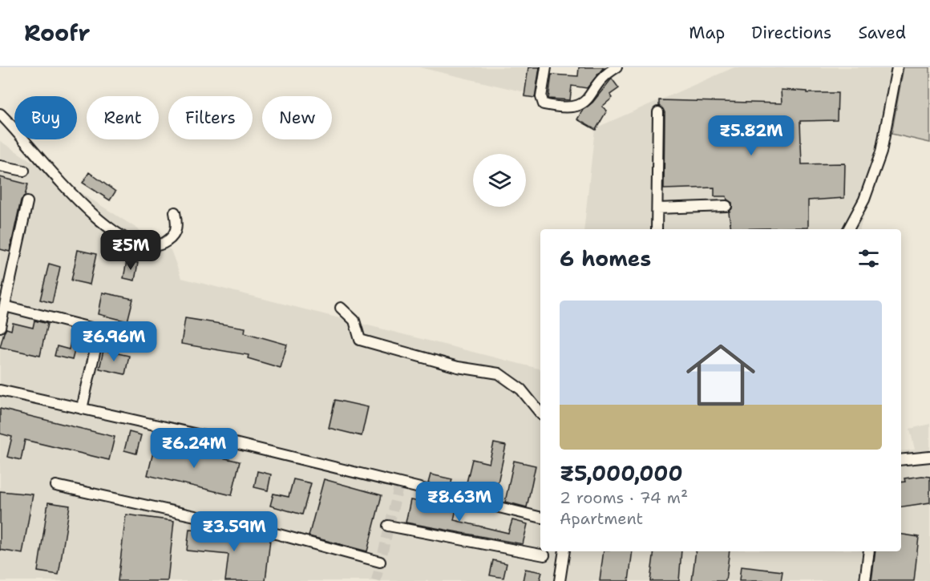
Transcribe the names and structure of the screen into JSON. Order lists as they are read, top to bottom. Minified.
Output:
{"page":{"header":"Roofr","nav":["Map","Directions","Saved"],"chip":["Buy","Rent","Filters","New"],"price":["₹5.82M","₹5M","₹6.96M","₹6.24M","₹8.63M","₹3.59M"],"heading":"6 homes","list":[{"name":"₹5,000,000","note":"2 rooms · 74 m² · Apartment"}]}}
